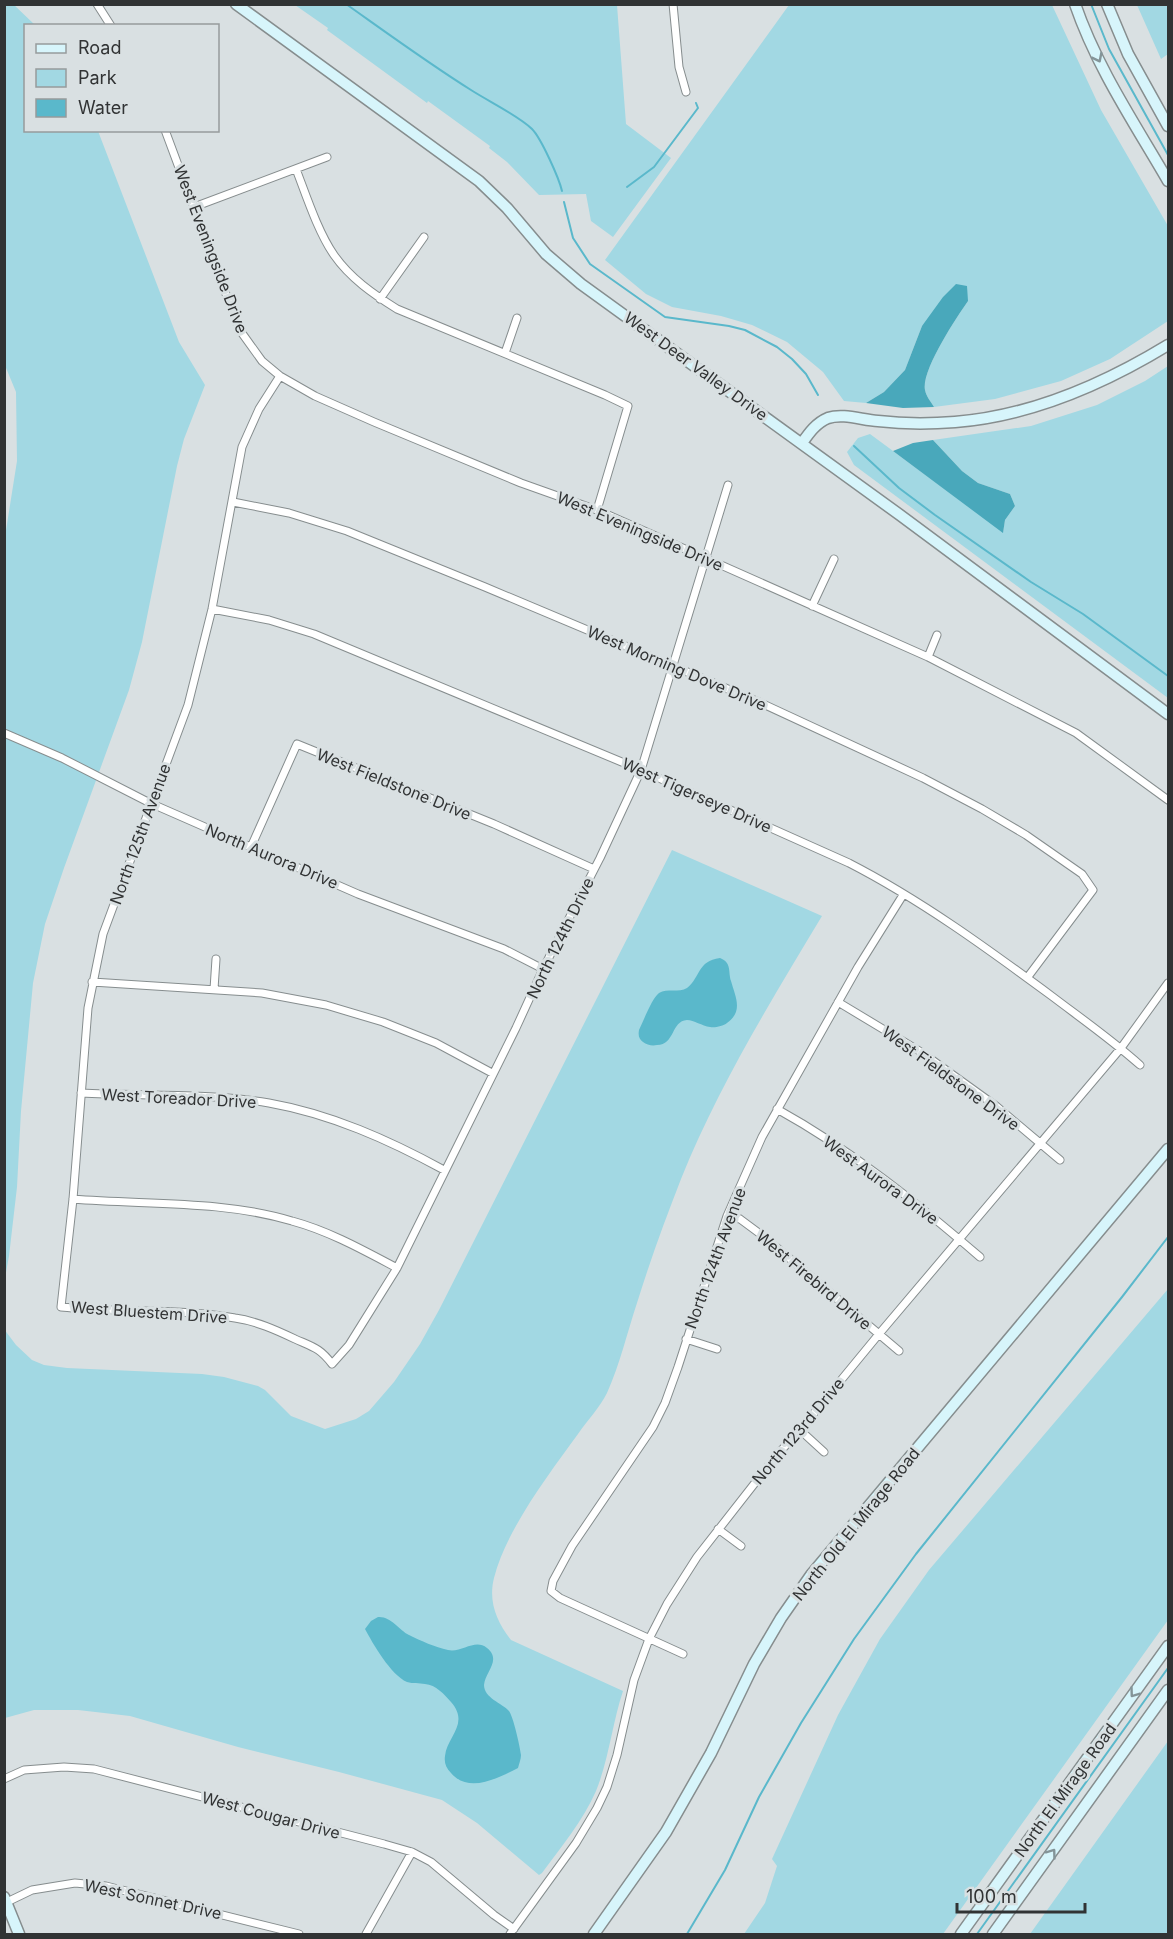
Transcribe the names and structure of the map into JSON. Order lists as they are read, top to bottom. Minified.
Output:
{"streets":{"street":["West Eveningside Drive","West Deer Valley Drive","West Morning Dove Drive","West Fieldstone Drive","West Tigerseye Drive","North 125th Avenue","North Aurora Drive","North 124th Drive","West Toreador Drive","West Aurora Drive","North 124th Avenue","West Firebird Drive","West Bluestem Drive","North 123rd Drive","North Old El Mirage Road","North El Mirage Road","West Cougar Drive","West Sonnet Drive"]},"crossings":[["West Eveningside Drive","North 125th Avenue"],["West Eveningside Drive","North 124th Drive"],["West Morning Dove Drive","West Tigerseye Drive"],["West Morning Dove Drive","North 125th Avenue"],["West Morning Dove Drive","North 124th Drive"],["West Fieldstone Drive","North Aurora Drive"],["West Fieldstone Drive","North 124th Drive"],["West Fieldstone Drive","North 124th Avenue"],["West Fieldstone Drive","North 123rd Drive"],["West Tigerseye Drive","North 125th Avenue"],["West Tigerseye Drive","North 124th Drive"],["West Tigerseye Drive","North 124th Avenue"],["West Tigerseye Drive","North 123rd Drive"],["North 125th Avenue","North Aurora Drive"],["North 125th Avenue","West Toreador Drive"],["North 125th Avenue","West Bluestem Drive"],["North Aurora Drive","North 124th Drive"],["North 124th Drive","West Toreador Drive"],["North 124th Drive","West Bluestem Drive"],["West Aurora Drive","North 124th Avenue"],["West Aurora Drive","North 123rd Drive"],["North 124th Avenue","West Firebird Drive"],["North 124th Avenue","North 123rd Drive"],["West Firebird Drive","North 123rd Drive"],["North 123rd Drive","West Cougar Drive"]],"legend":["Road","Park","Water"],"scale_bar":"100 m"}
